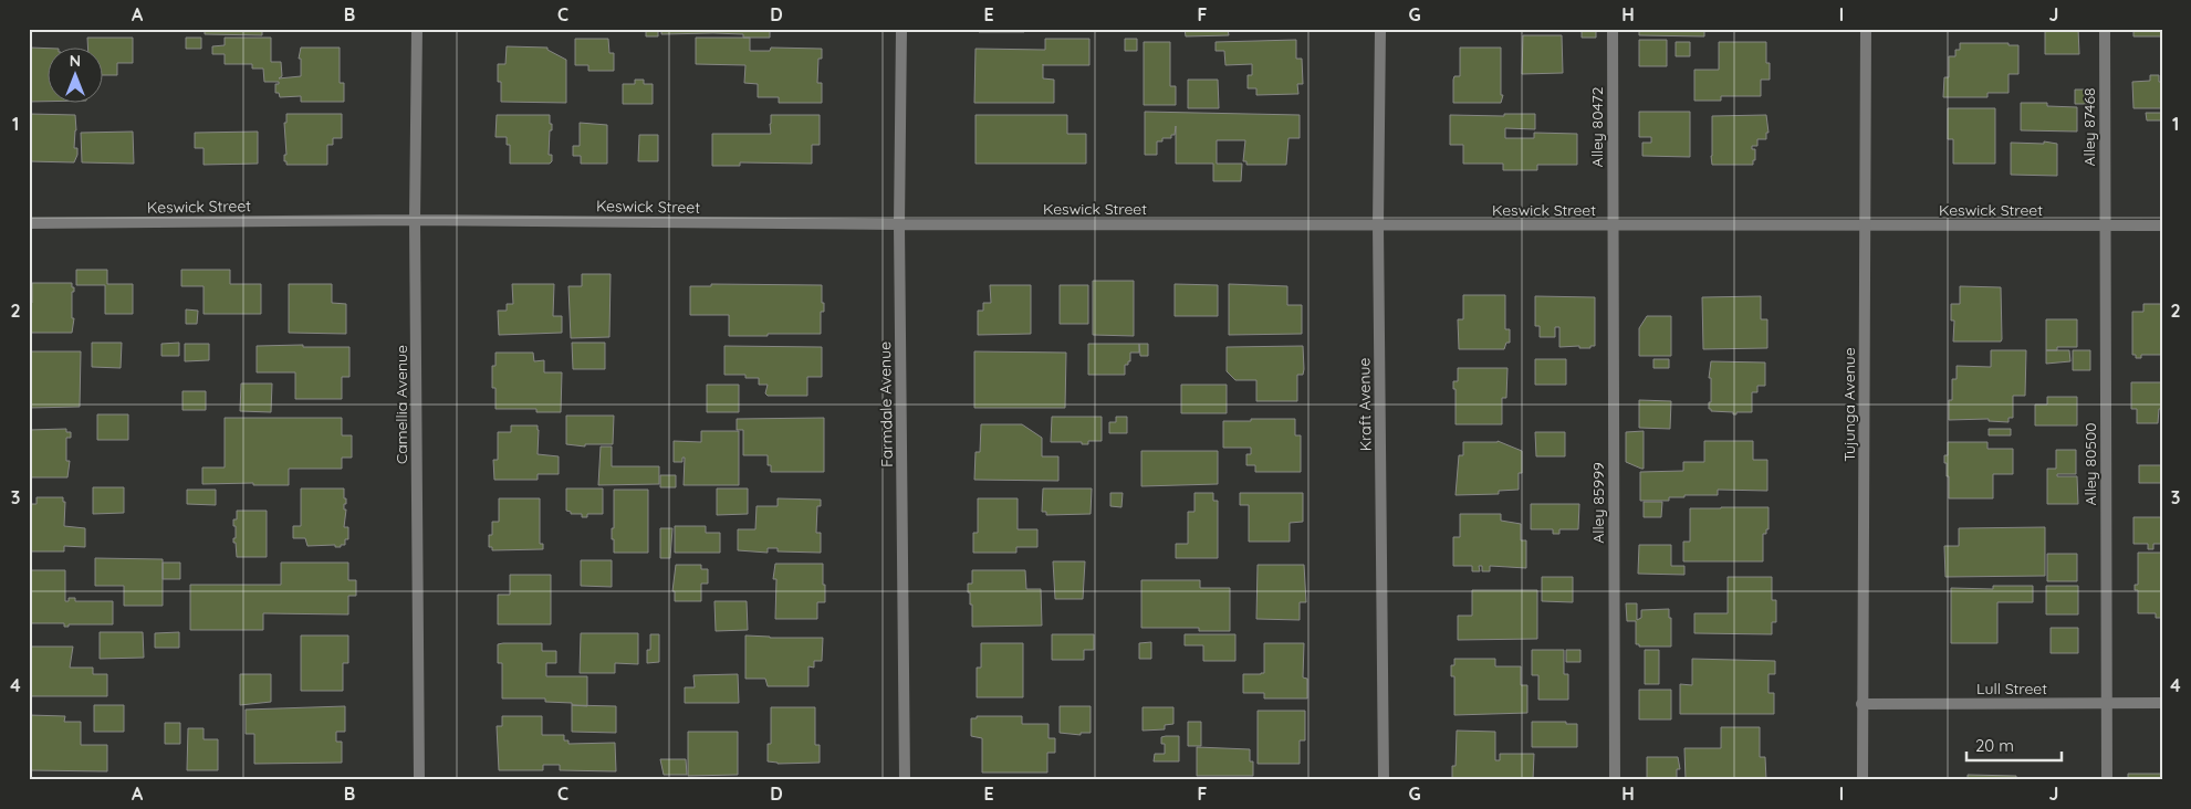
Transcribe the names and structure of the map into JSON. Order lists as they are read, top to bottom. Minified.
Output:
{"streets":{"street":["Alley 80472","Alley 87468","Keswick Street","Camellia Avenue","Farmdale Avenue","Kraft Avenue","Tujunga Avenue","Alley 80500","Alley 85999","Lull Street"]},"crossings":[["Alley 80472","Keswick Street"],["Alley 80472","Alley 85999"],["Alley 87468","Keswick Street"],["Alley 87468","Alley 80500"],["Keswick Street","Camellia Avenue"],["Keswick Street","Farmdale Avenue"],["Keswick Street","Kraft Avenue"],["Keswick Street","Tujunga Avenue"],["Keswick Street","Alley 80500"],["Keswick Street","Alley 85999"],["Tujunga Avenue","Lull Street"],["Alley 80500","Lull Street"]],"scale_bar":"20 m","north":"top","grid":{"columns":["A","B","C","D","E","F","G","H","I","J"],"rows":["1","2","3","4"]}}
